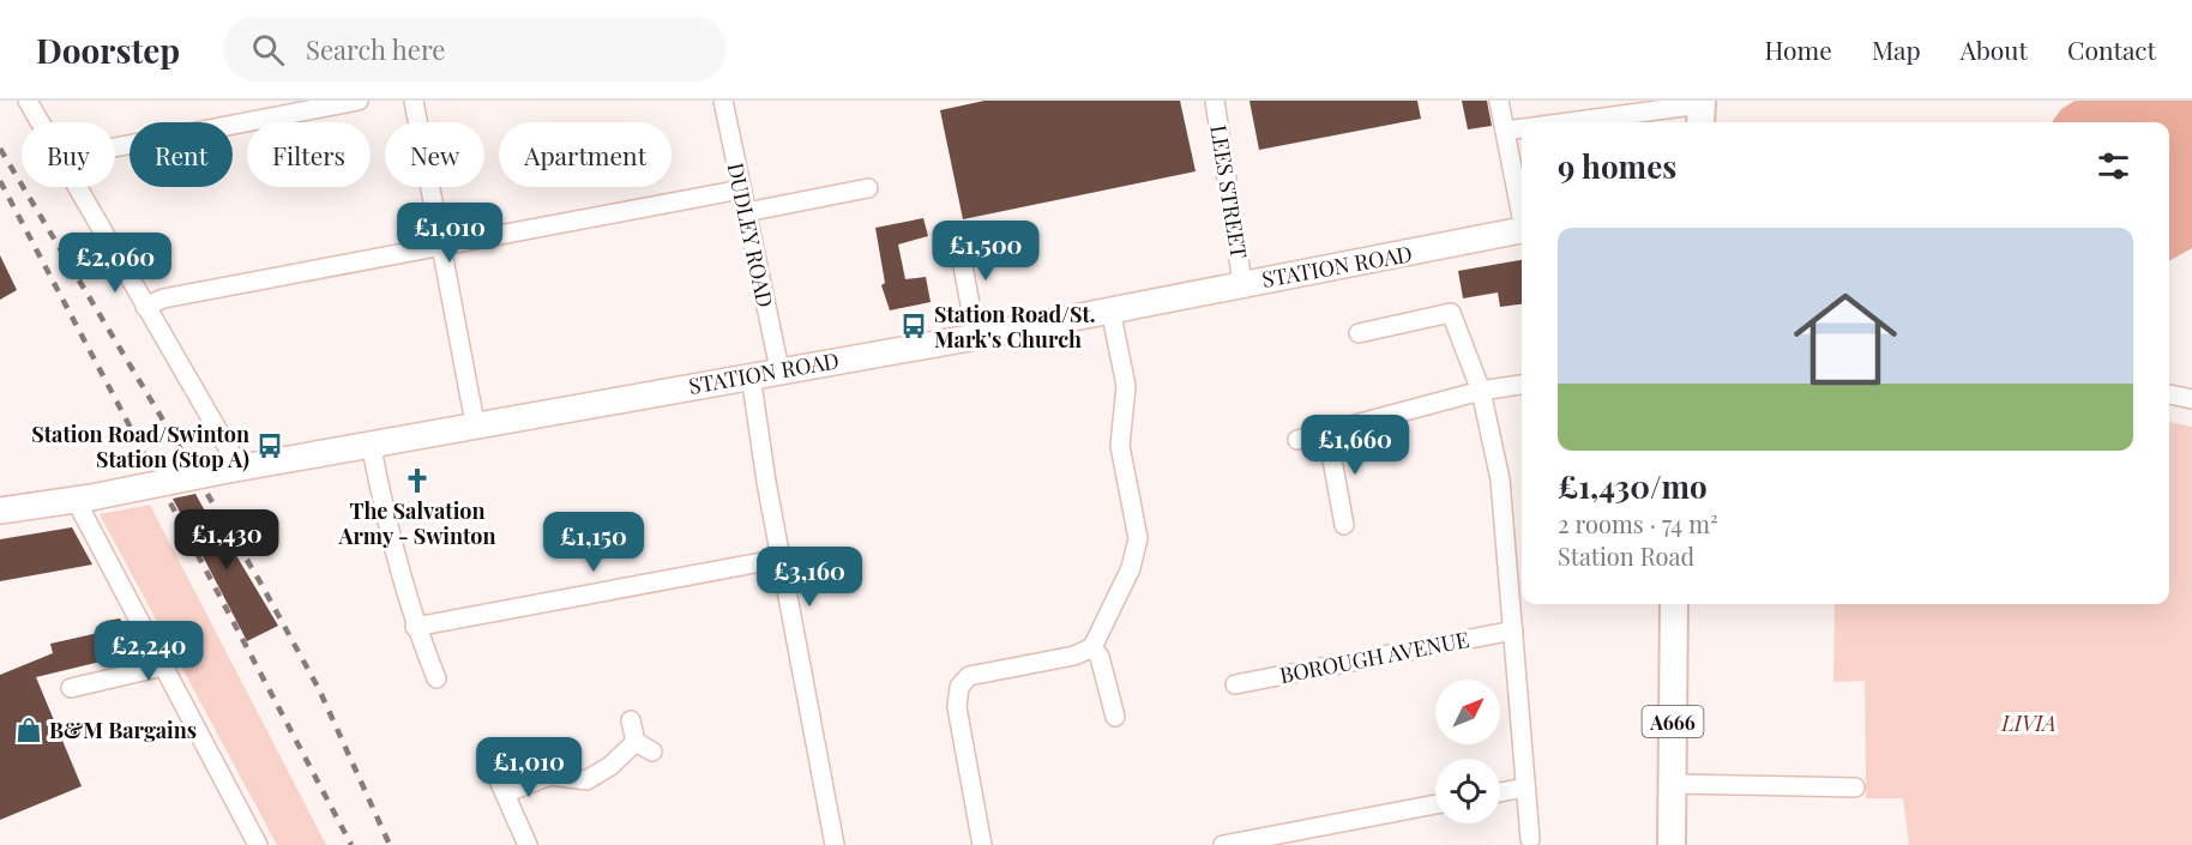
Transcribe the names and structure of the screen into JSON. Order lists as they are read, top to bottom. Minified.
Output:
{"streets":{"main road":["STATION ROAD","A666"],"street":["LEES STREET","DUDLEY ROAD","BOROUGH AVENUE"]},"crossings":[["LEES STREET","STATION ROAD"],["DUDLEY ROAD","STATION ROAD"]],"parks":["LIVIA"],"places":{"bus stop":["Station Road/St. Mark's Church","Station Road/Swinton Station (Stop A)"],"church":["The Salvation Army - Swinton"],"shop":["B&M Bargains"]},"north":"top right","page":{"header":"Doorstep","search":"Search here","nav":["Home","Map","About","Contact"],"chip":["Buy","Rent","Filters","New","Apartment"],"heading":"9 homes","price":["£1,010","£1,500","£2,060","£1,660","£1,430","£1,150","£3,160","£2,240","£1,010"],"list":[{"name":"£1,430/mo","note":"2 rooms · 74 m² · Station Road"}]}}
